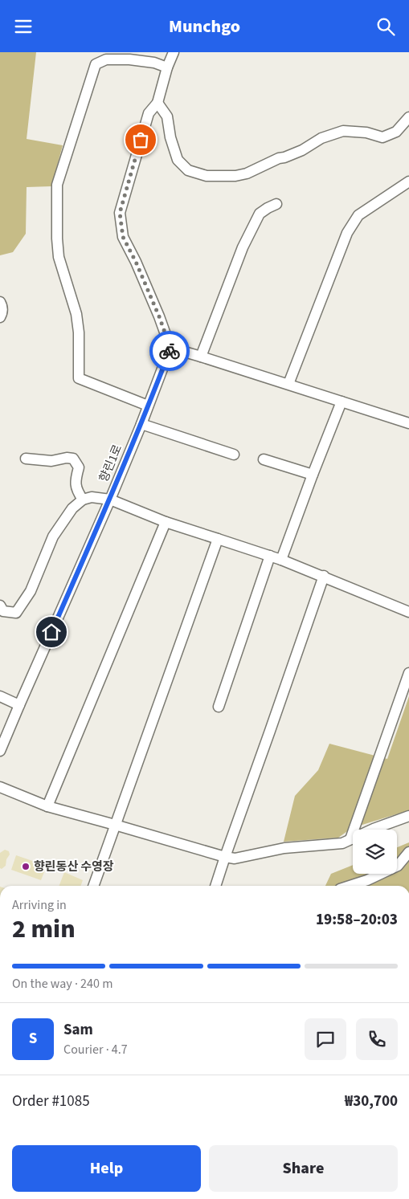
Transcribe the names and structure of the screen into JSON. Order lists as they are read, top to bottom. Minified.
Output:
{"streets":{"street":["향린1로"]},"places":["향린동산 수영장"],"page":{"header":"Munchgo","heading":["2 min","Arriving in","19:58–20:03"],"panel":["Sam","Courier · 4.7","Order #1085","₩30,700"],"bar":"On the way · 240 m","round":"S","buttons":["Help","Share"]}}
